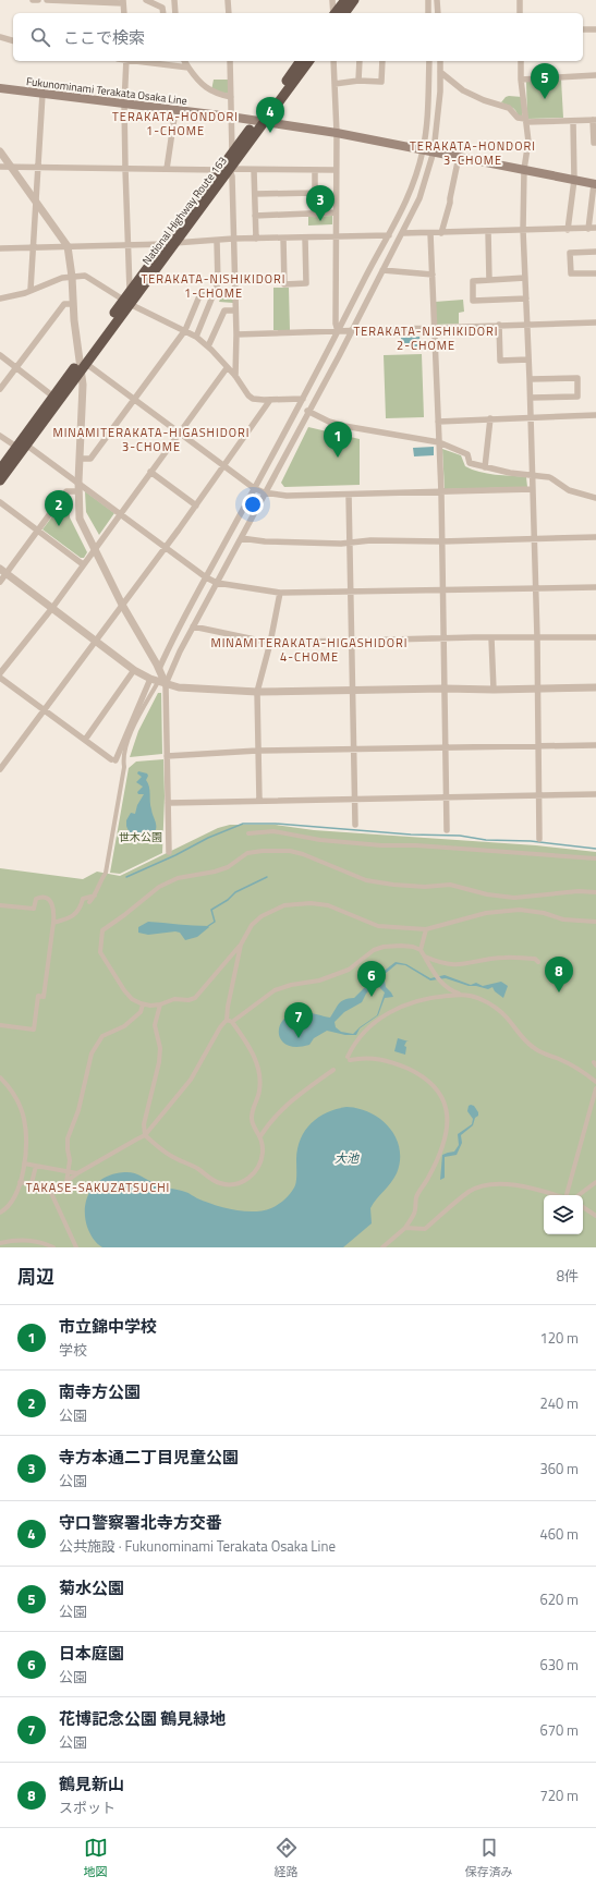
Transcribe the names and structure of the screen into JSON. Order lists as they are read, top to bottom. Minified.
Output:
{"streets":{"highway":["National Highway Route 163"],"main road":["Fukunominami Terakata Osaka Line"]},"crossings":[["Fukunominami Terakata Osaka Line","National Highway Route 163"]],"districts":["TERAKATA-HONDORI 1-CHOME","TERAKATA-HONDORI 3-CHOME","TERAKATA-NISHIKIDORI 1-CHOME","TERAKATA-NISHIKIDORI 2-CHOME","MINAMITERAKATA-HIGASHIDORI 3-CHOME","MINAMITERAKATA-HIGASHIDORI 4-CHOME","TAKASE-SAKUZATSUCHI"],"water":["大池"],"parks":["世木公園"],"page":{"search":"ここで検索","pins":["5","4","3","1","2","8","6","7"],"heading":["周辺","8件"],"list":[{"mark":"1","name":"市立錦中学校","note":"学校","value":"120 m"},{"mark":"2","name":"南寺方公園","note":"公園","value":"240 m"},{"mark":"3","name":"寺方本通二丁目児童公園","note":"公園","value":"360 m"},{"mark":"4","name":"守口警察署北寺方交番","note":"公共施設 · Fukunominami Terakata Osaka Line","value":"460 m"},{"mark":"5","name":"菊水公園","note":"公園","value":"620 m"},{"mark":"6","name":"日本庭園","note":"公園","value":"630 m"},{"mark":"7","name":"花博記念公園 鶴見緑地","note":"公園","value":"670 m"},{"mark":"8","name":"鶴見新山","note":"スポット","value":"720 m"}],"nav":["地図","経路","保存済み"]}}
